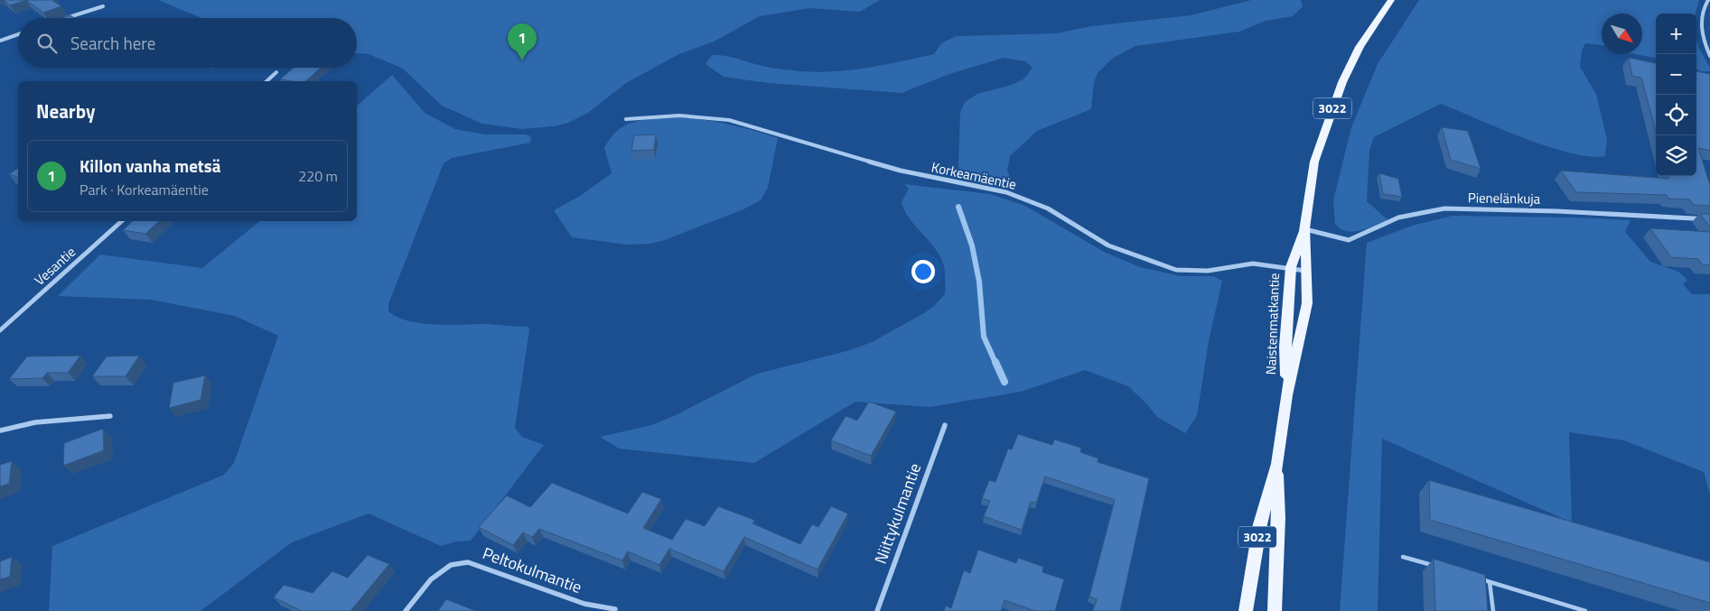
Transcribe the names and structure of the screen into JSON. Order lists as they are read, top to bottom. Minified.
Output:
{"streets":{"main road":["3022","Naistenmatkantie"],"street":["Korkeamäentie","Pienelänkuja","Vesantie","Niittykulmantie","Peltokulmantie"]},"crossings":[["Korkeamäentie","Naistenmatkantie"],["Pienelänkuja","Naistenmatkantie"]],"north":"bottom right","page":{"map_buttons":["+","−"],"search":"Search here","pins":"1","heading":"Nearby","list":[{"mark":"1","name":"Killon vanha metsä","note":"Park · Korkeamäentie","value":"220 m"}]}}
